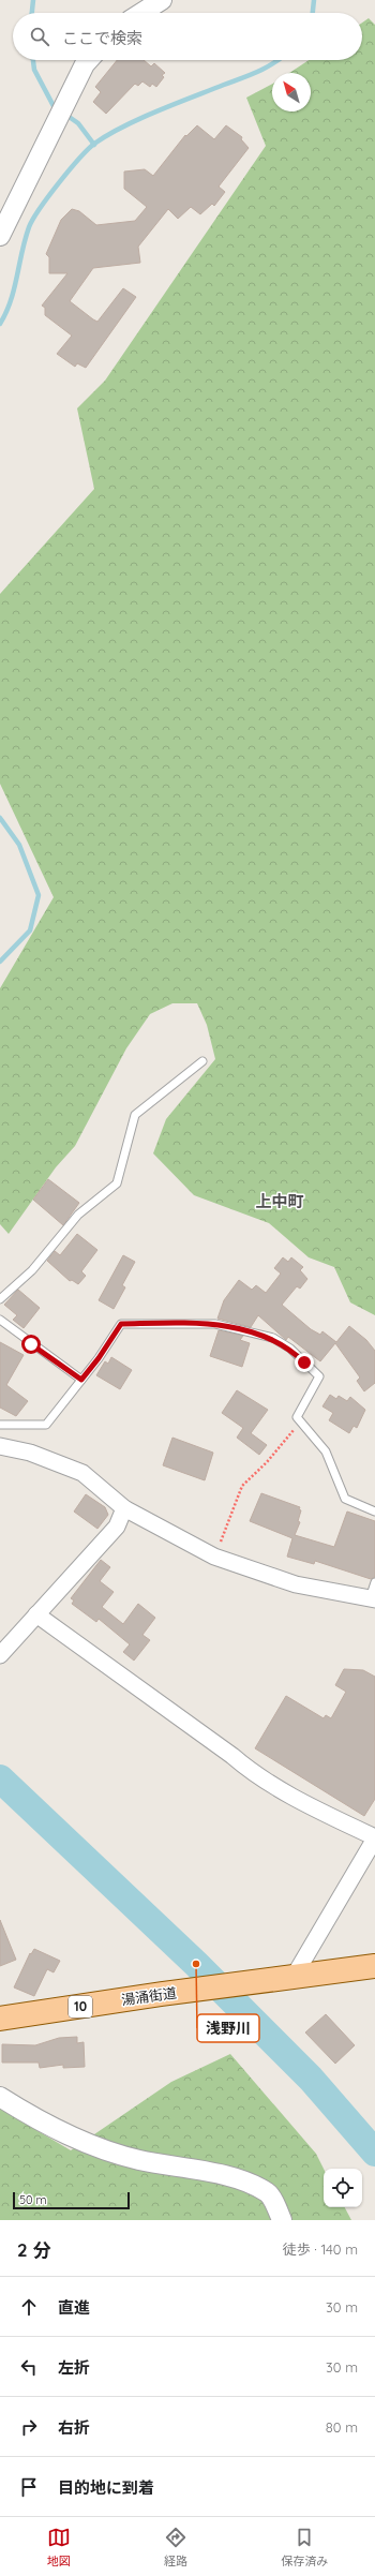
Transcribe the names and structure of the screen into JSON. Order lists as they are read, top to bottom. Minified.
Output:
{"streets":{"main road":["湯涌街道","10"]},"districts":["上中町"],"places":["浅野川"],"scale_bar":"50 m","north":"top left","page":{"search":"ここで検索","scale":"50 m","heading":["2 分","徒歩 · 140 m"],"list":[["直進","30 m"],["左折","30 m"],["右折","80 m"],"目的地に到着"],"nav":["地図","経路","保存済み"]}}
